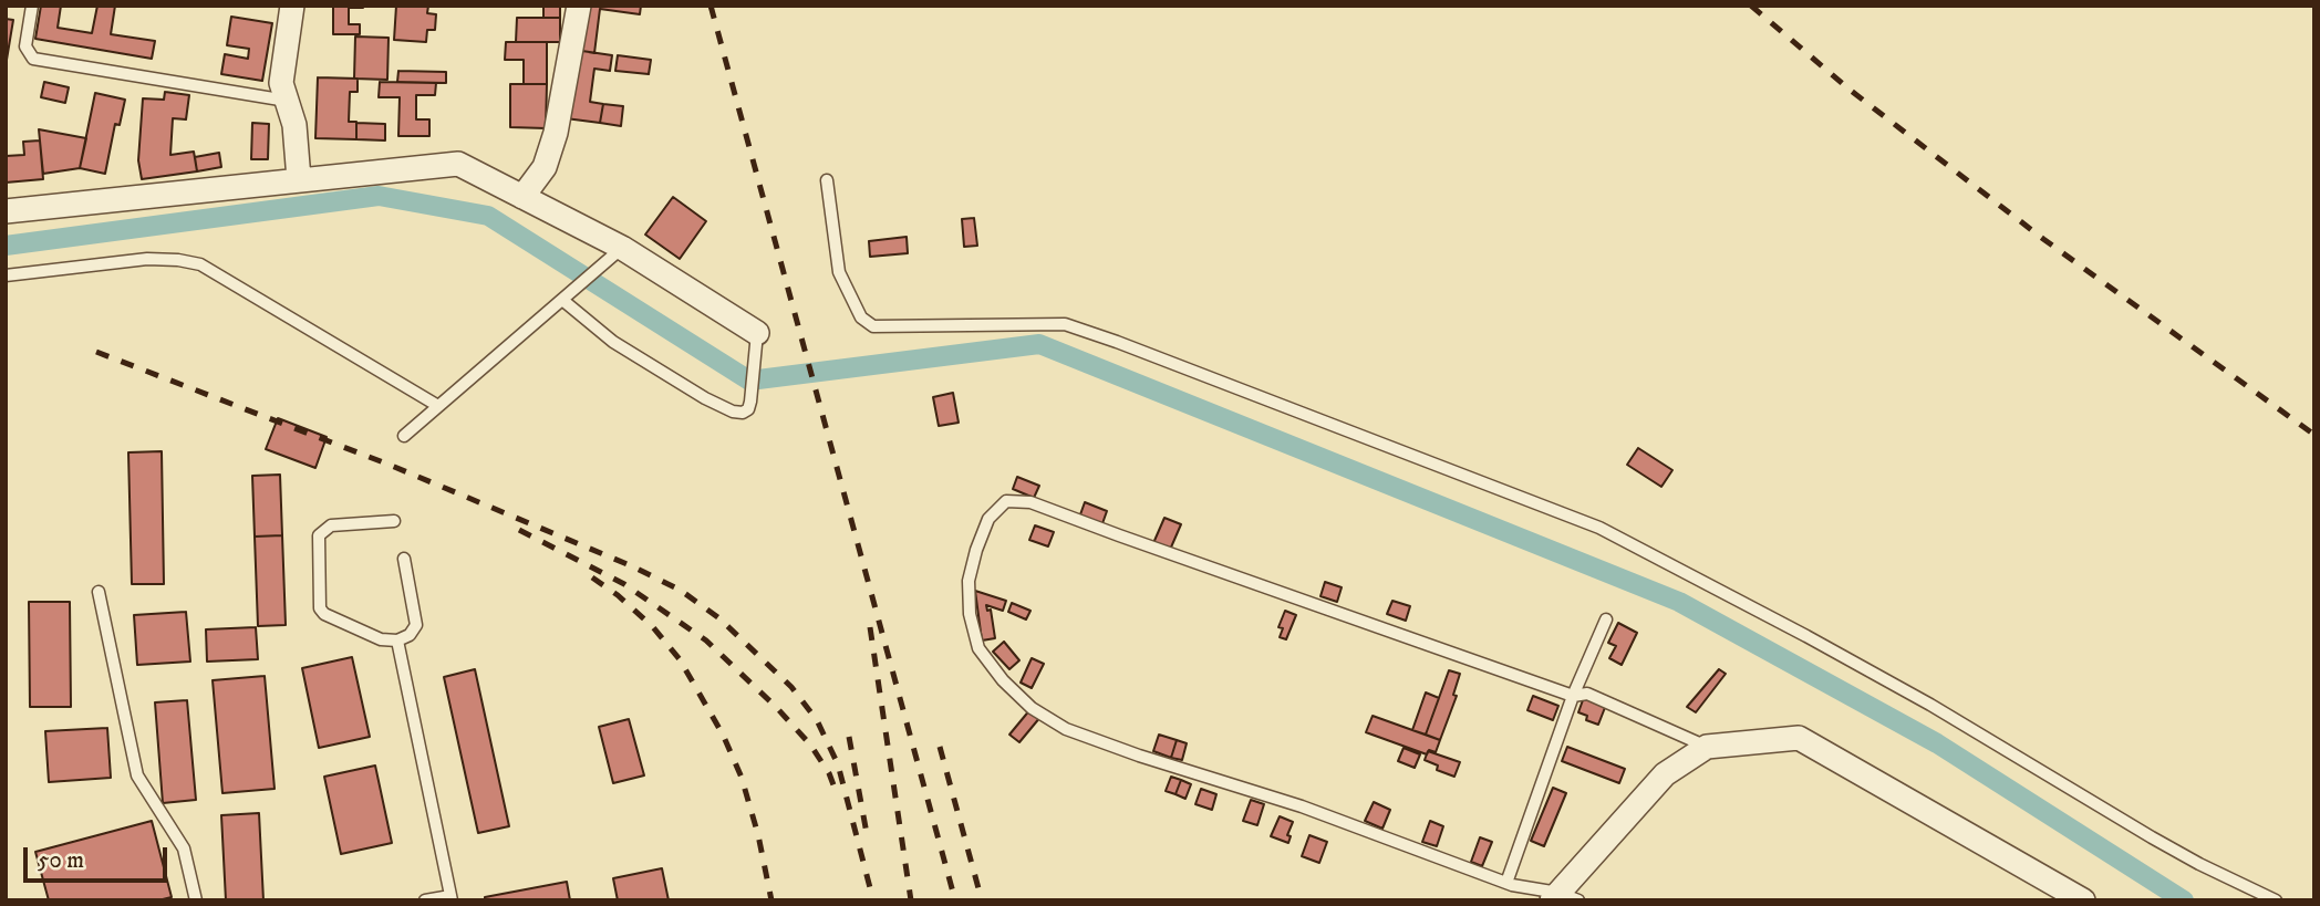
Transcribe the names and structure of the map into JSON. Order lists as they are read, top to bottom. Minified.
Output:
{"scale_bar":"50 m"}
